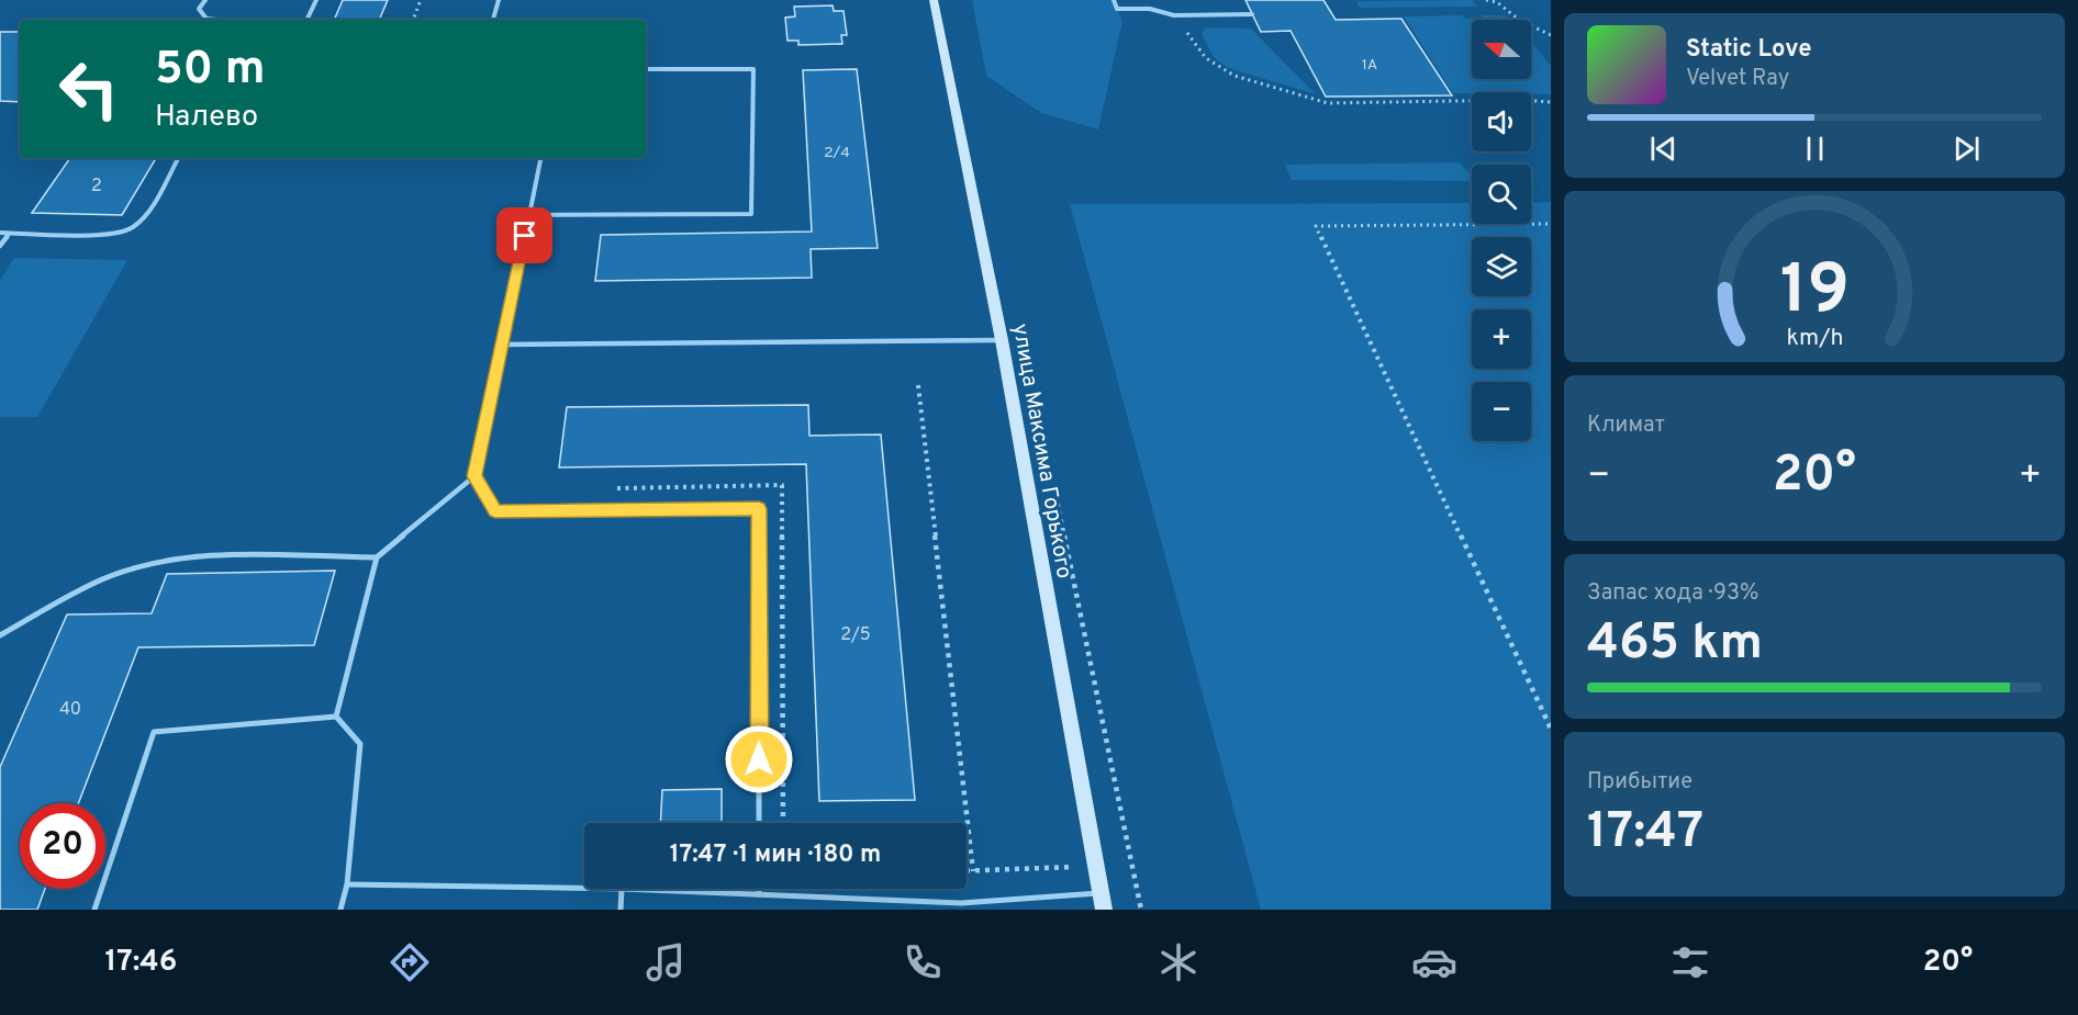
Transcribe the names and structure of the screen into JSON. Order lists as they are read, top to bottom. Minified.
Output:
{"streets":{"main road":["улица Максима Горького"]},"house_numbers":["1А","2/4","2","2/5","40"],"north":"left","page":{"map_buttons":["+","−"],"turn":["50 m","Налево"],"song":["Static Love","Velvet Ray"],"tile":["Климат",["Запас хода · 93%","465 km"],["Прибытие","17:47"]],"heat":["−","20°","+"],"limit":"20","trip":"17:47 · 1 мин · 180 m","tabs":["17:46","20°"],"gauge":["19","km/h"]}}
